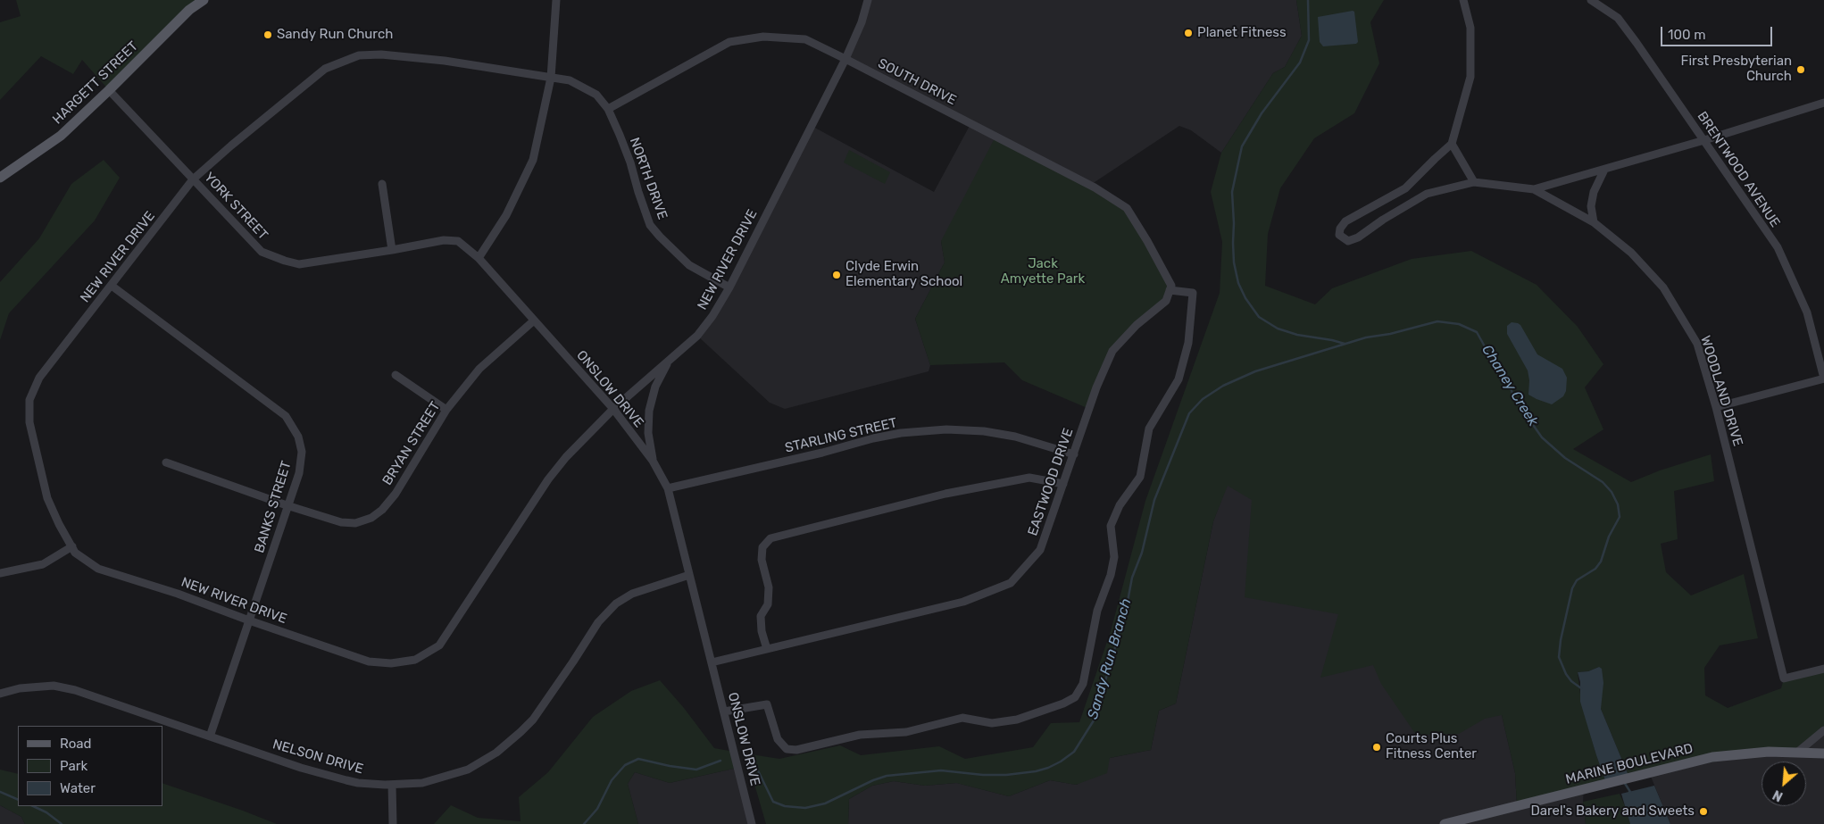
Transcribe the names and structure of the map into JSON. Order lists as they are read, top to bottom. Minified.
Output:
{"streets":{"main road":["HARGETT STREET","MARINE BOULEVARD"],"street":["SOUTH DRIVE","BRENTWOOD AVENUE","NORTH DRIVE","YORK STREET","NEW RIVER DRIVE","ONSLOW DRIVE","WOODLAND DRIVE","STARLING STREET","BRYAN STREET","EASTWOOD DRIVE","BANKS STREET","NELSON DRIVE"]},"crossings":[["SOUTH DRIVE","NORTH DRIVE"],["SOUTH DRIVE","NEW RIVER DRIVE"],["SOUTH DRIVE","EASTWOOD DRIVE"],["HARGETT STREET","YORK STREET"],["NORTH DRIVE","NEW RIVER DRIVE"],["YORK STREET","NEW RIVER DRIVE"],["YORK STREET","ONSLOW DRIVE"],["NEW RIVER DRIVE","ONSLOW DRIVE"],["NEW RIVER DRIVE","BANKS STREET"],["ONSLOW DRIVE","STARLING STREET"],["ONSLOW DRIVE","BRYAN STREET"],["ONSLOW DRIVE","EASTWOOD DRIVE"],["ONSLOW DRIVE","NELSON DRIVE"],["STARLING STREET","EASTWOOD DRIVE"],["BRYAN STREET","BANKS STREET"],["BANKS STREET","NELSON DRIVE"]],"water":["Chaney Creek","Sandy Run Branch"],"parks":["Jack Amyette Park"],"places":["Planet Fitness","Sandy Run Church","First Presbyterian Church","Clyde Erwin Elementary School","Courts Plus Fitness Center","Darel's Bakery and Sweets"],"legend":["Road","Park","Water"],"scale_bar":"100 m","north":"bottom left"}
